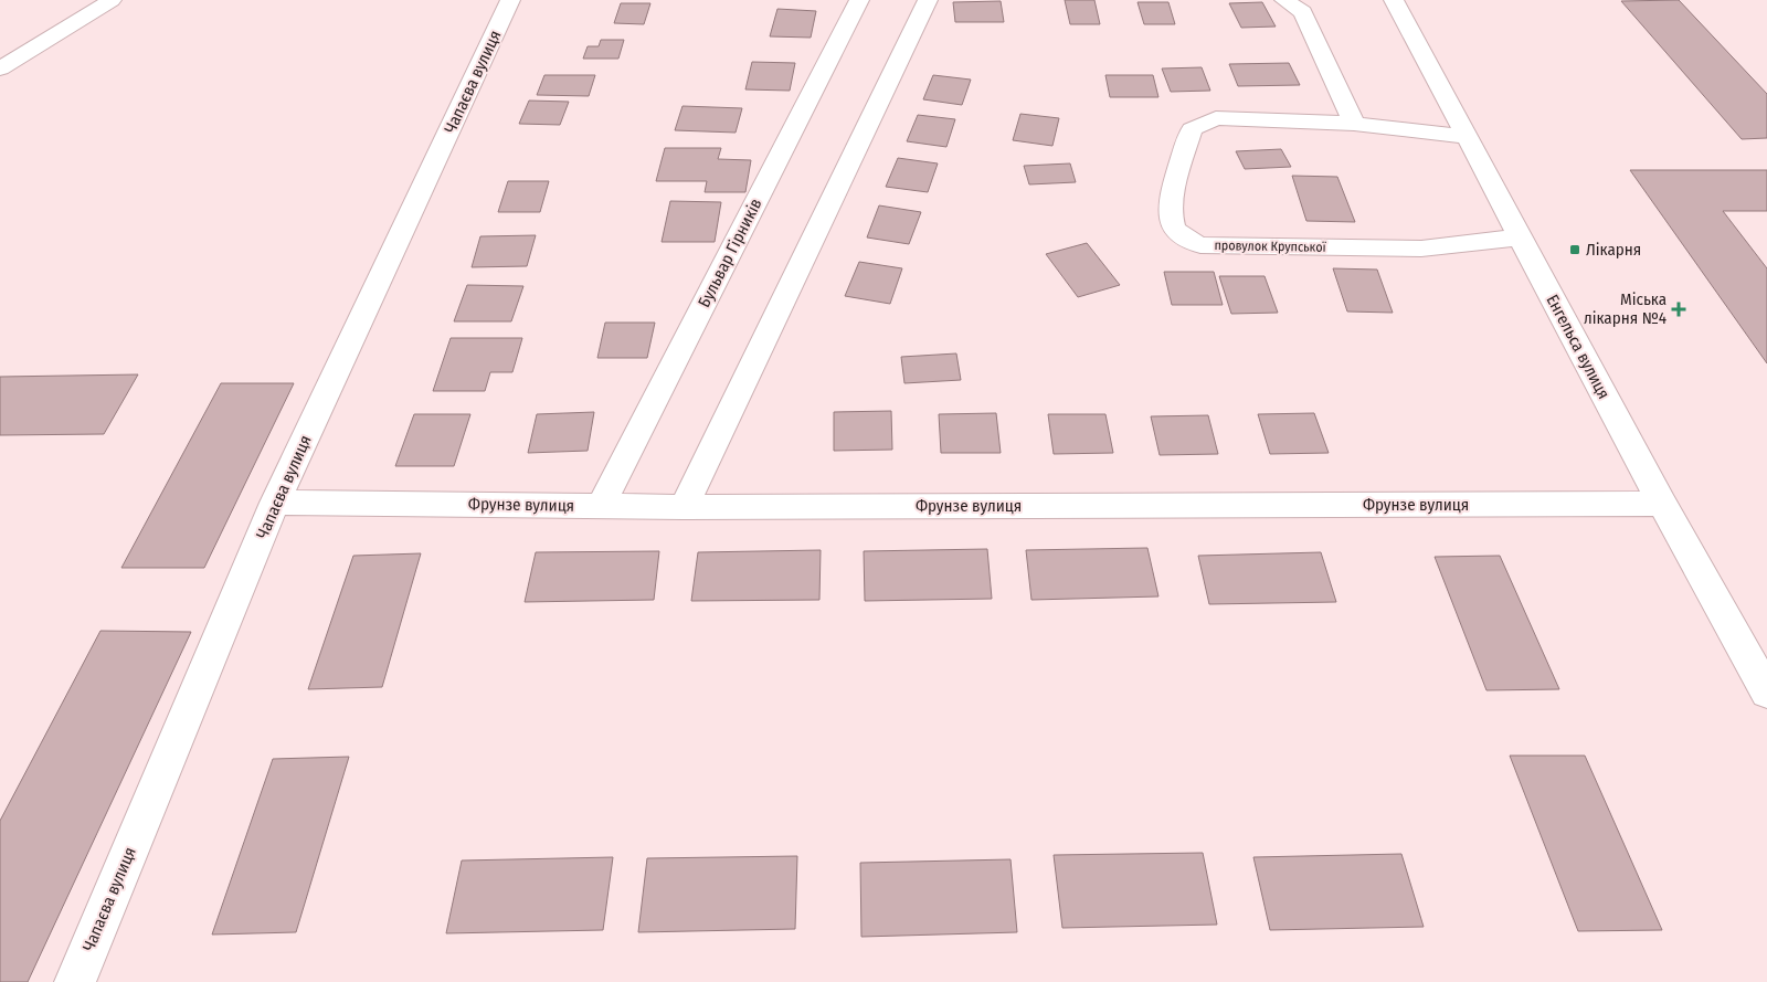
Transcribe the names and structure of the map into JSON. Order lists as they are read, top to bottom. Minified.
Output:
{"streets":{"street":["Чапаєва вулиця","провулок Крупської","Бульвар Гірників","Енгельса вулиця","Фрунзе вулиця"]},"crossings":[["Чапаєва вулиця","Фрунзе вулиця"],["провулок Крупської","Енгельса вулиця"],["Бульвар Гірників","Фрунзе вулиця"],["Енгельса вулиця","Фрунзе вулиця"]],"places":{"transit":["Лікарня"],"health":["Міська лікарня №4"]}}
